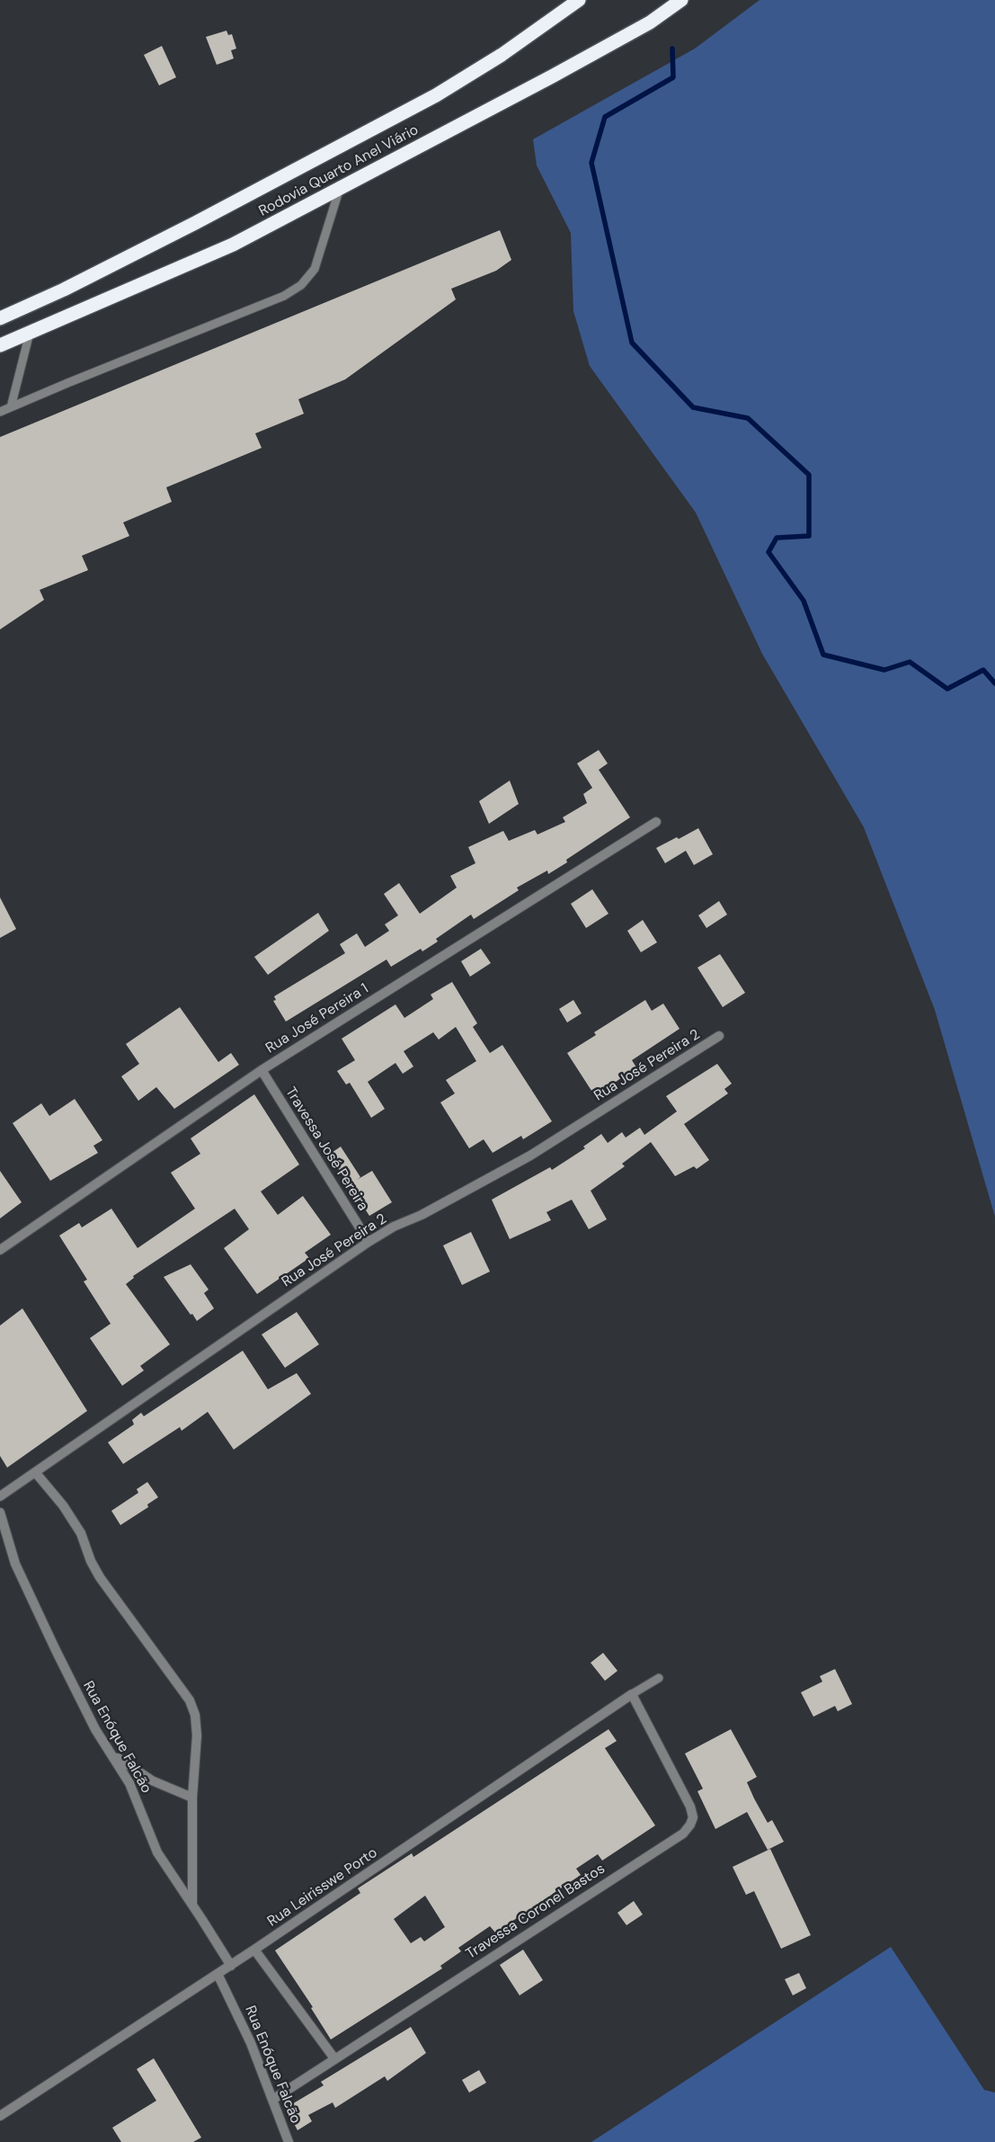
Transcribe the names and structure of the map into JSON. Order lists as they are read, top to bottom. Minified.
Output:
{"streets":{"highway":["Rodovia Quarto Anel Viário"],"street":["Rua José Pereira 1","Rua José Pereira 2","Travessa José Pereira","Rua Enóque Falcão","Rua Leirisswe Porto","Travessa Coronel Bastos"]},"crossings":[["Rua José Pereira 1","Travessa José Pereira"],["Rua José Pereira 2","Travessa José Pereira"],["Rua Enóque Falcão","Rua Leirisswe Porto"],["Rua Enóque Falcão","Travessa Coronel Bastos"],["Rua Leirisswe Porto","Travessa Coronel Bastos"]]}
